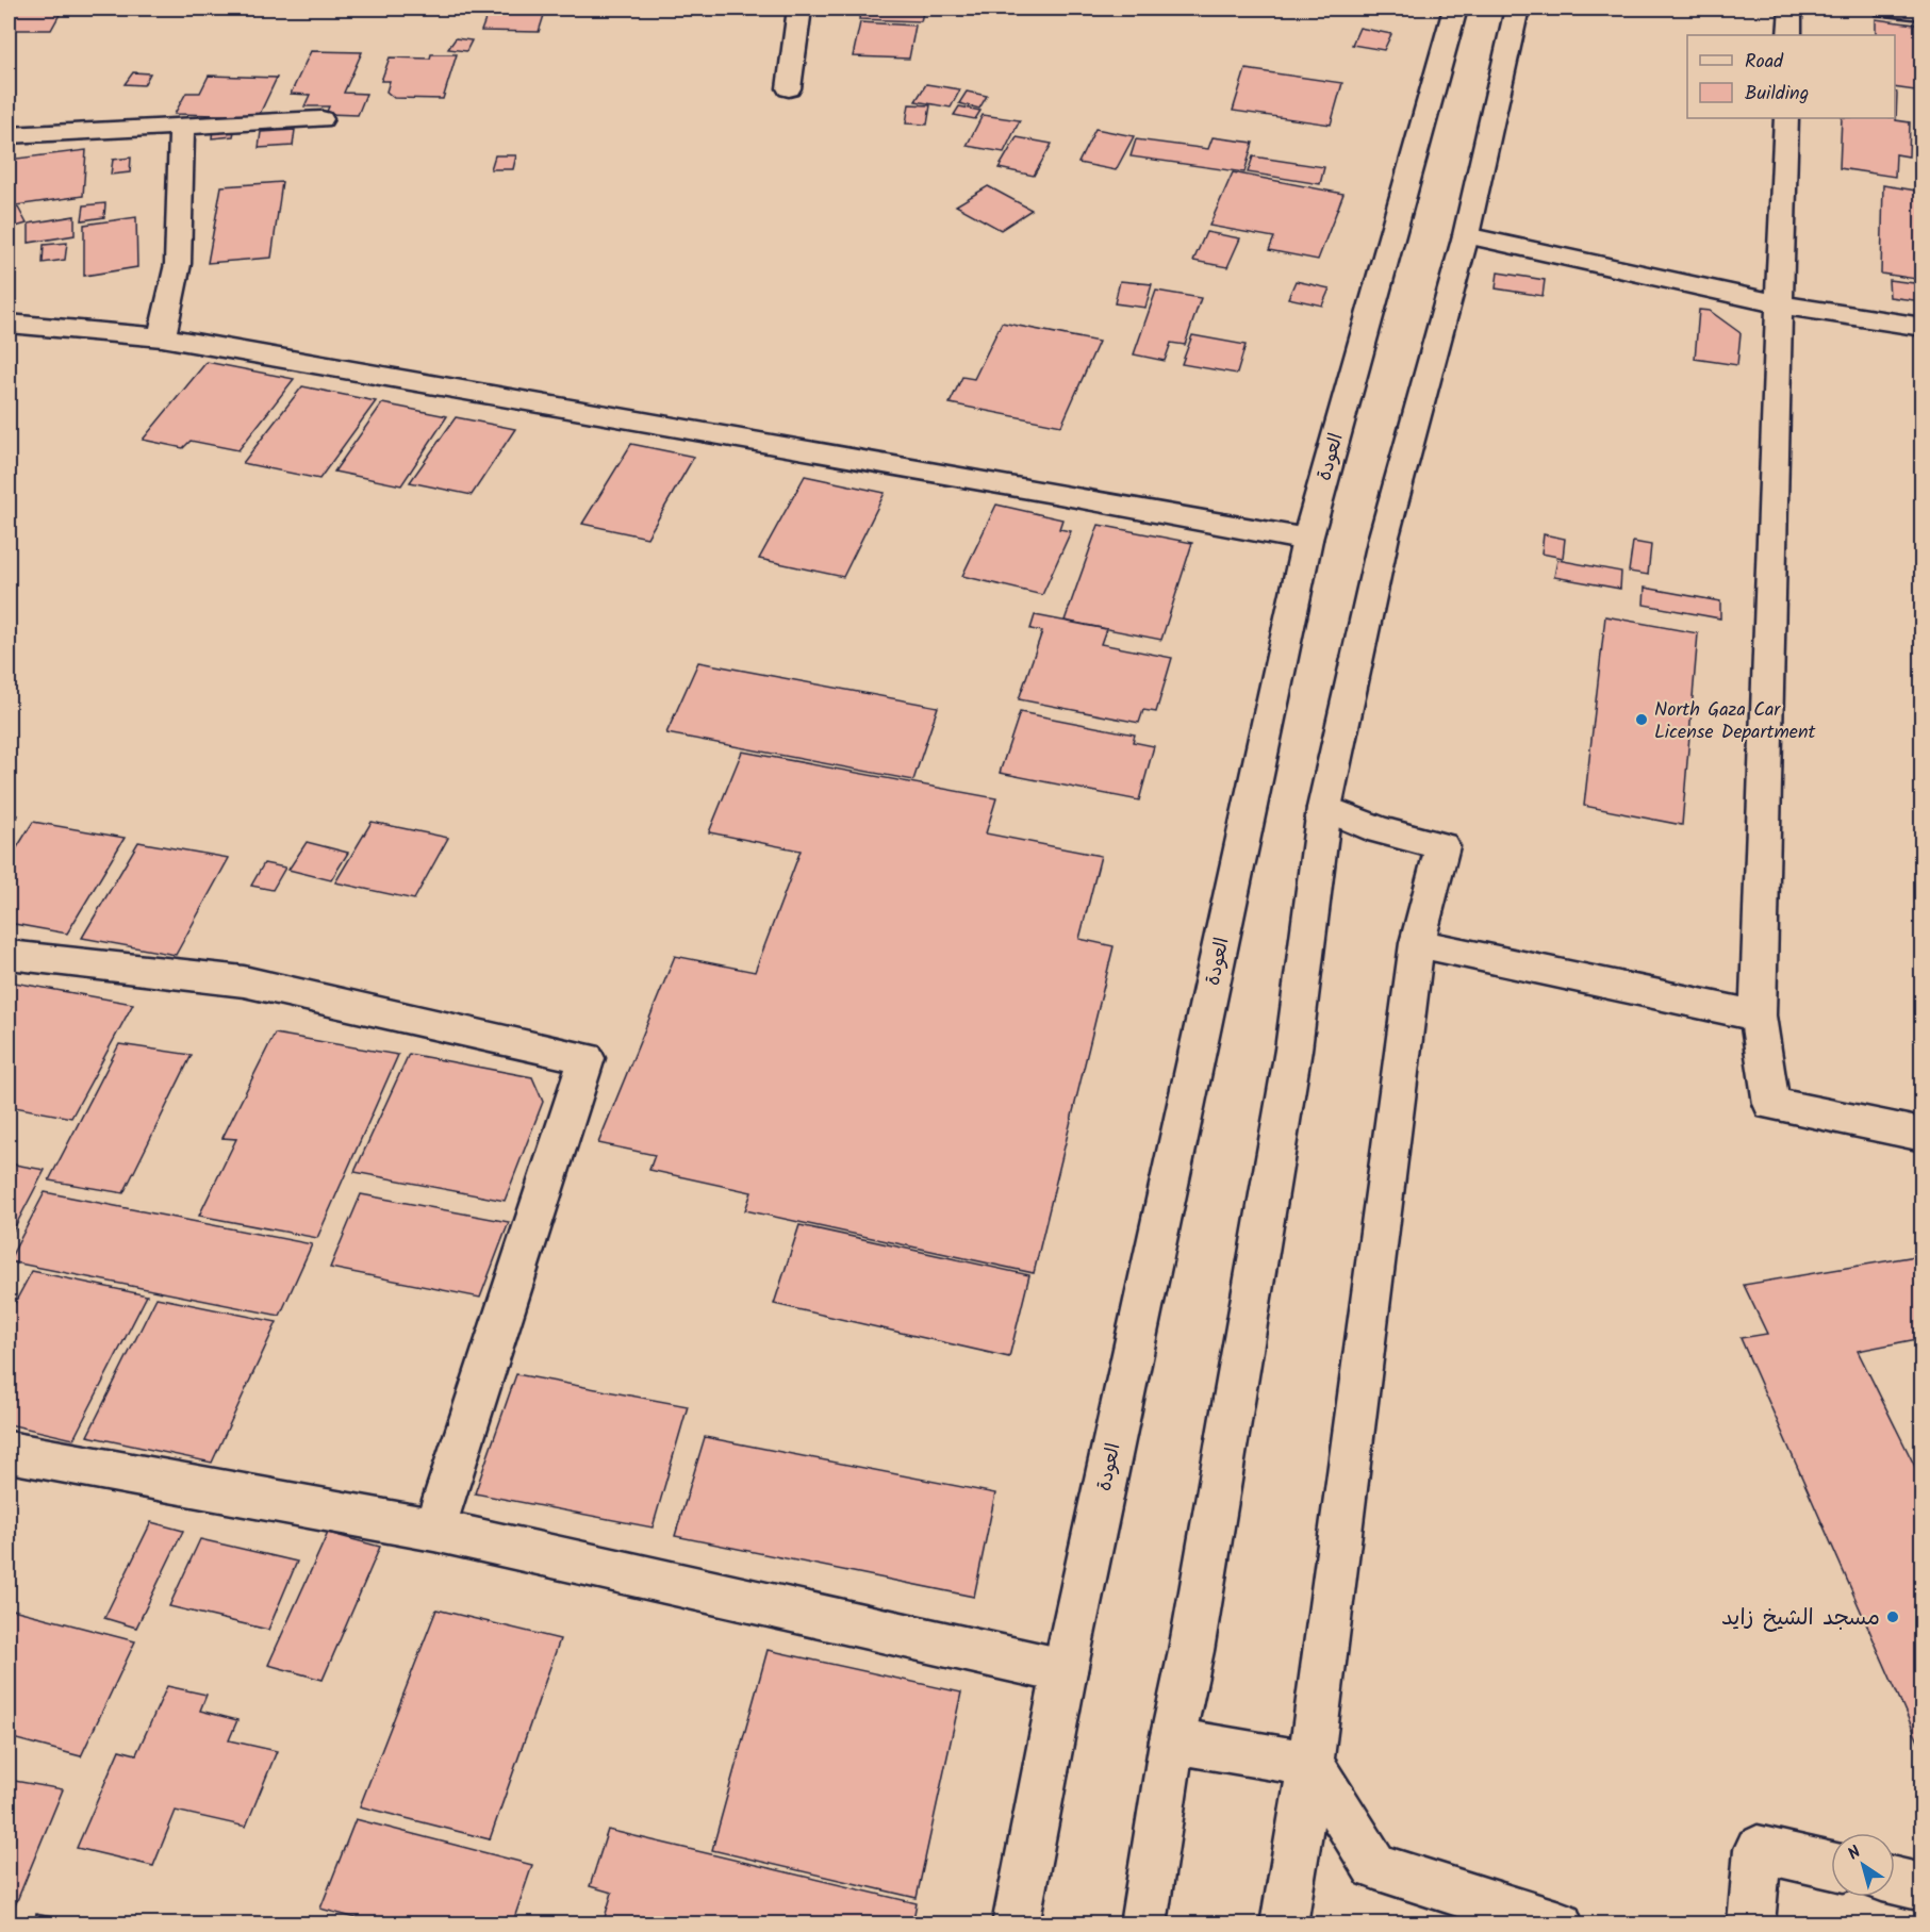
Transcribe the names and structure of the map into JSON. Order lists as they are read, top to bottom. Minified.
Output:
{"streets":{"street":["العودة"]},"places":["North Gaza Car License Department","مسجد الشيخ زايد"],"legend":["Road","Building"],"north":"top left"}
